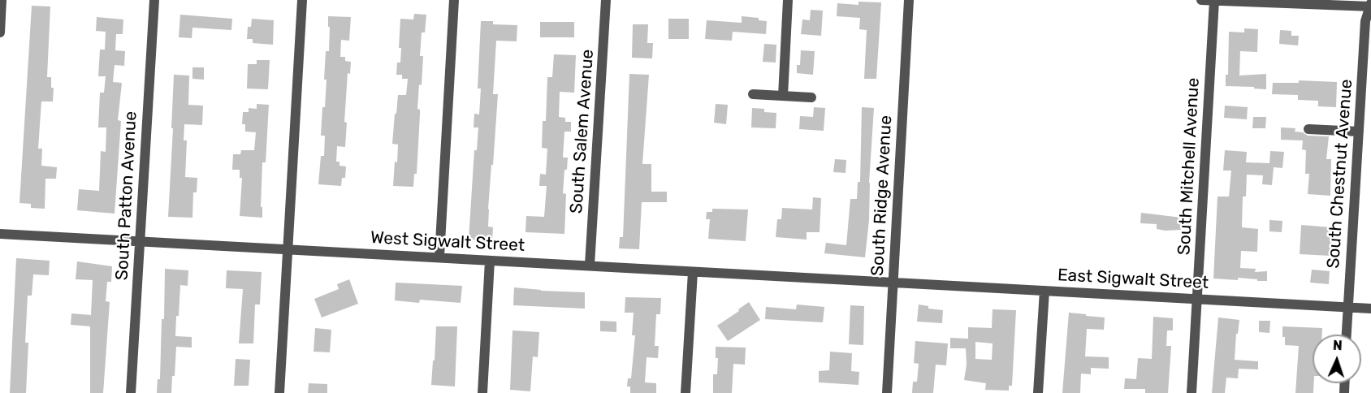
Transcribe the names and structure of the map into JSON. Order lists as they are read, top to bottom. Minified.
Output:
{"streets":{"street":["South Salem Avenue","South Mitchell Avenue","South Chestnut Avenue","South Patton Avenue","South Ridge Avenue","West Sigwalt Street","East Sigwalt Street"]},"crossings":[["South Salem Avenue","West Sigwalt Street"],["South Mitchell Avenue","East Sigwalt Street"],["South Chestnut Avenue","East Sigwalt Street"],["South Patton Avenue","West Sigwalt Street"],["South Ridge Avenue","West Sigwalt Street"],["South Ridge Avenue","East Sigwalt Street"],["West Sigwalt Street","East Sigwalt Street"]],"north":"top"}
